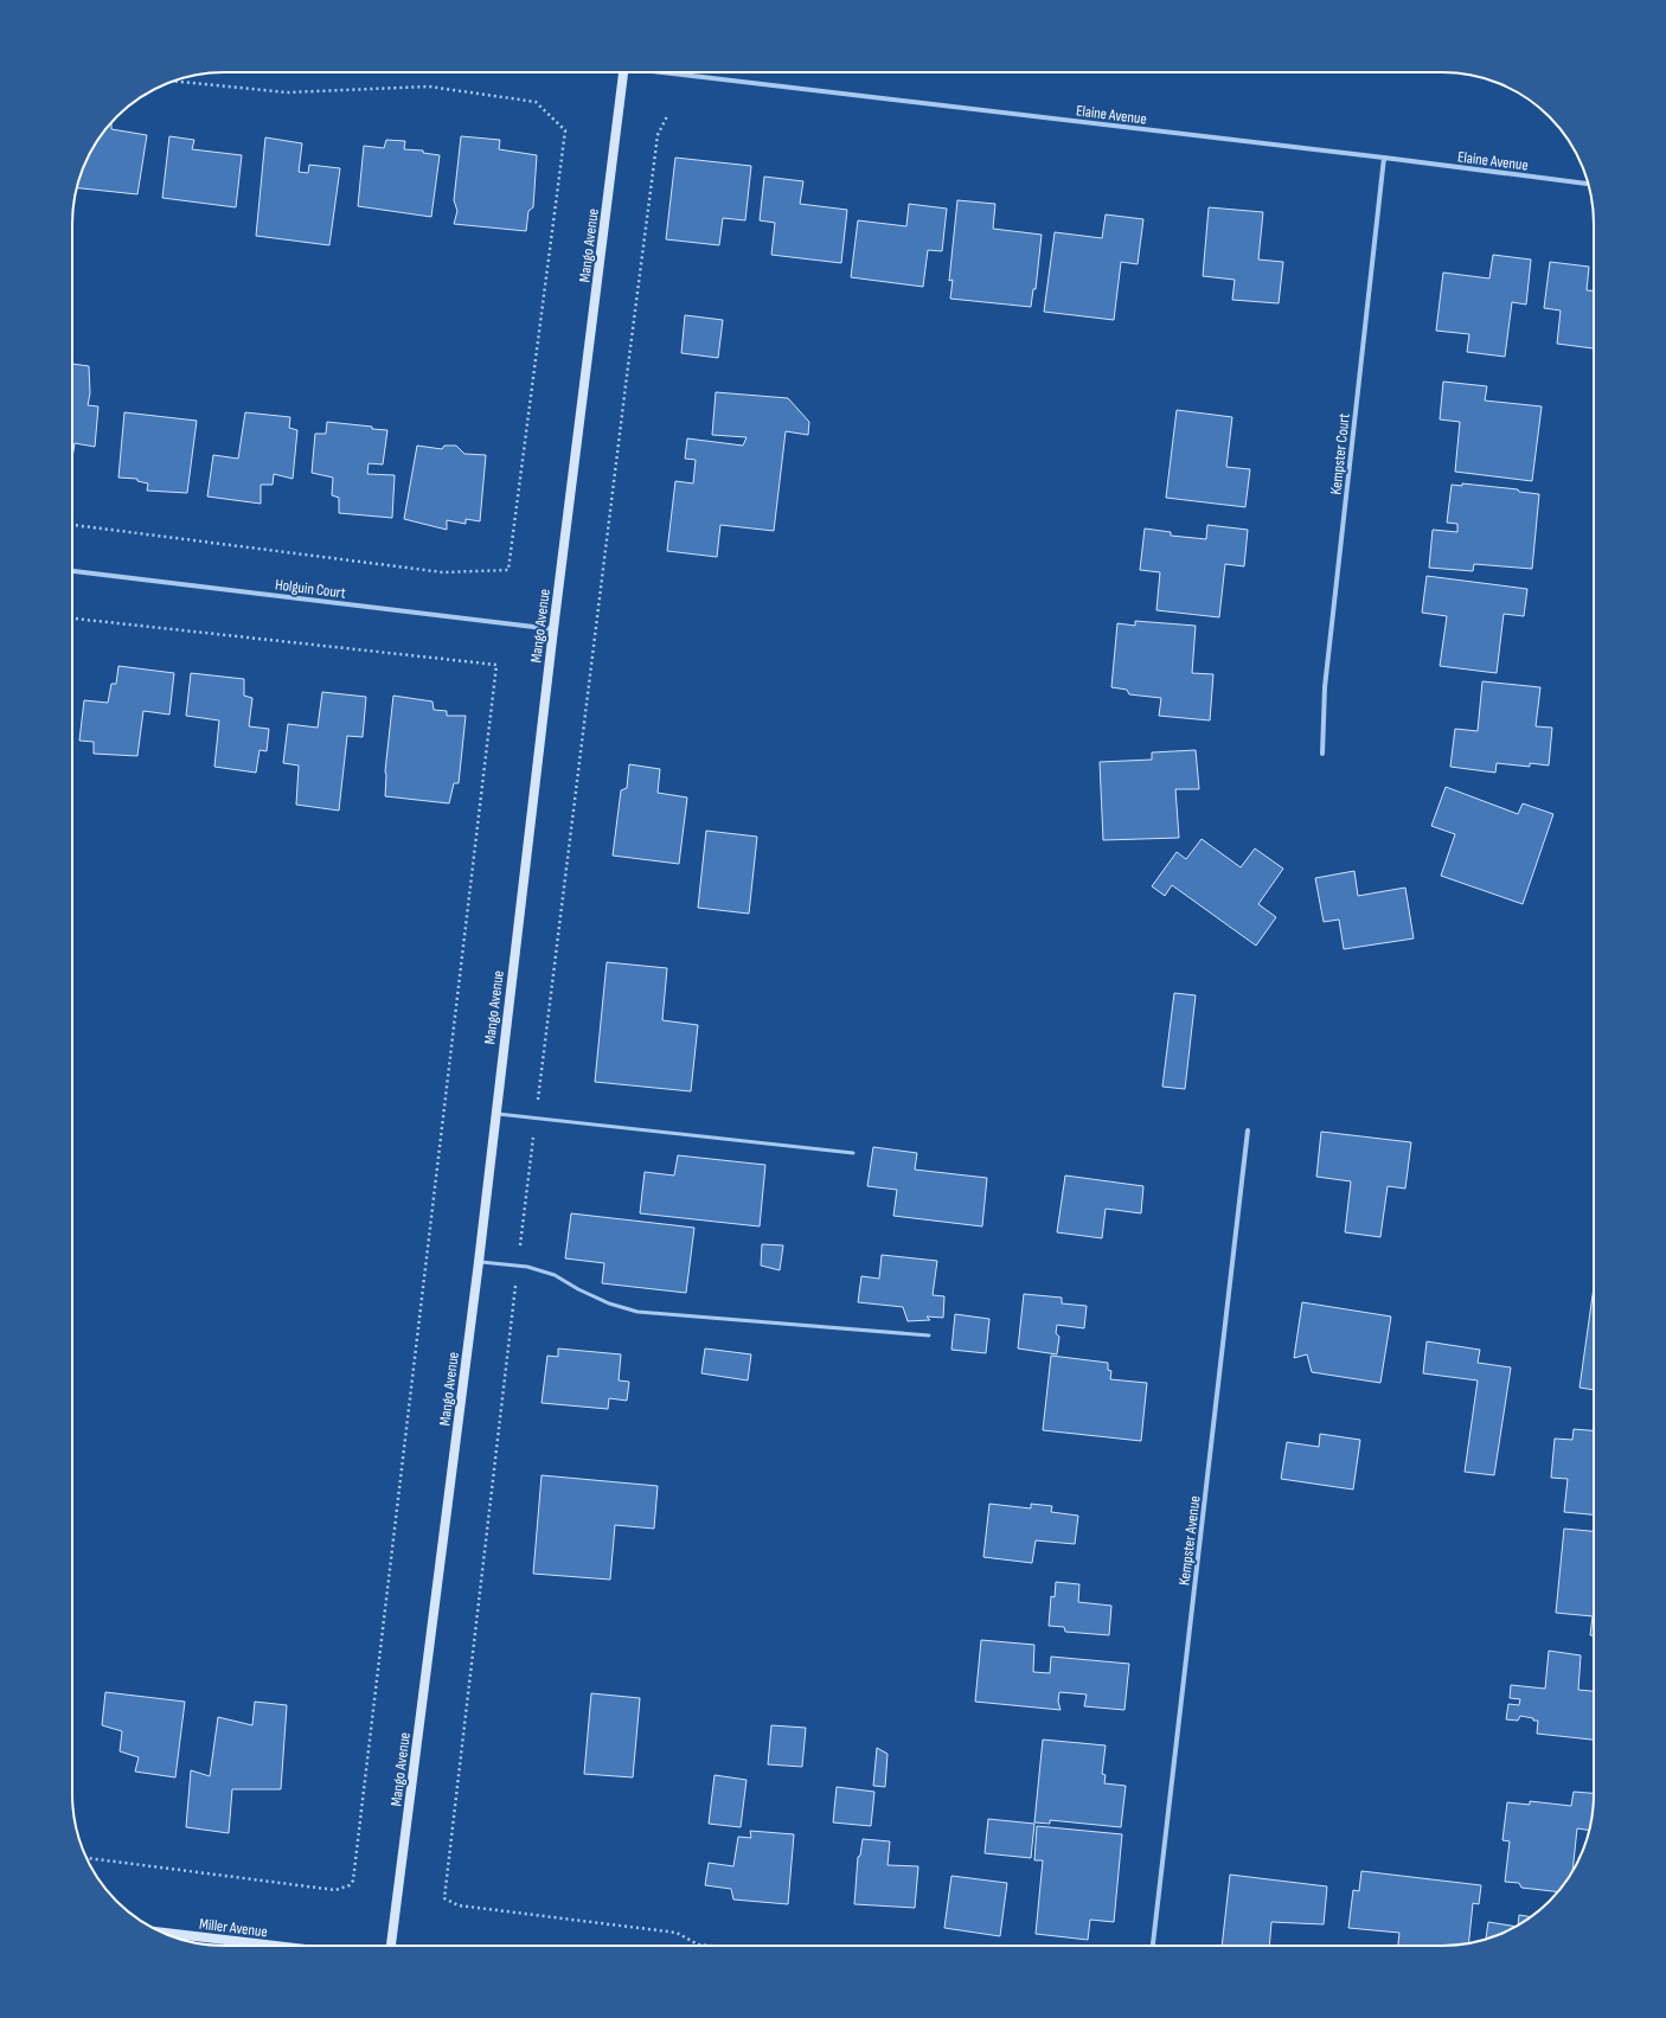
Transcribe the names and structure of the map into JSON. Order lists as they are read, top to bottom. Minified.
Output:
{"streets":{"street":["Elaine Avenue","Mango Avenue","Kempster Court","Holguin Court","Kempster Avenue","Miller Avenue"]},"crossings":[["Elaine Avenue","Kempster Court"],["Mango Avenue","Holguin Court"]]}
